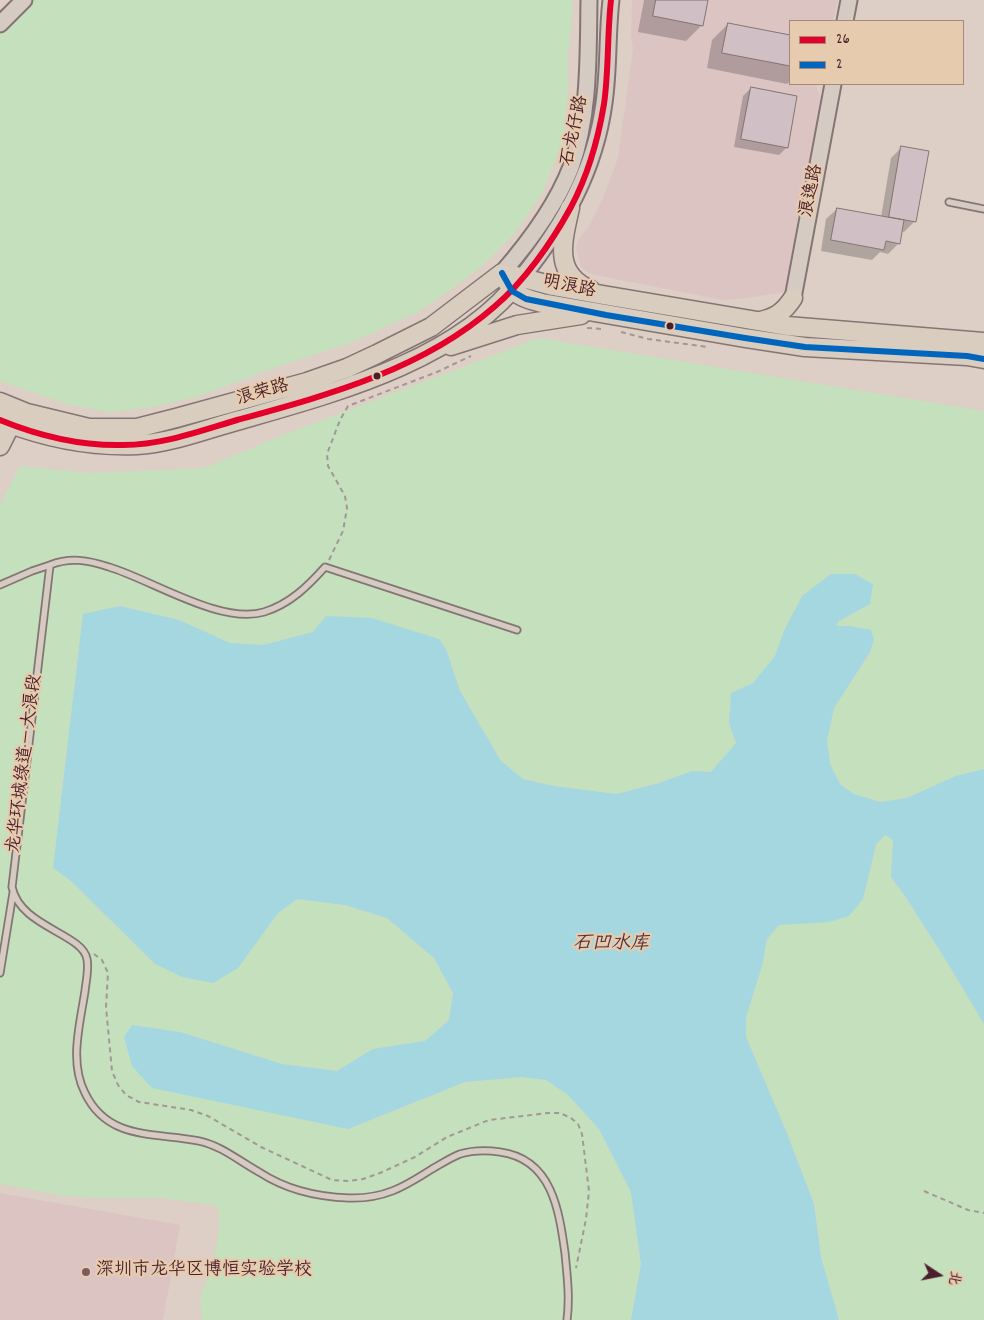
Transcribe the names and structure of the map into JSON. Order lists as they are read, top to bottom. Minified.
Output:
{"streets":{"main road":["石龙仔路","浪逸路","明浪路","浪荣路"],"lane":["龙华环城绿道－大浪段"]},"crossings":[["石龙仔路","明浪路"],["石龙仔路","浪荣路"],["明浪路","浪荣路"]],"water":["石凹水库"],"places":["深圳市龙华区博恒实验学校"],"lines":["transit line 26","transit line 2"],"legend":["26","2"],"north":"right"}
